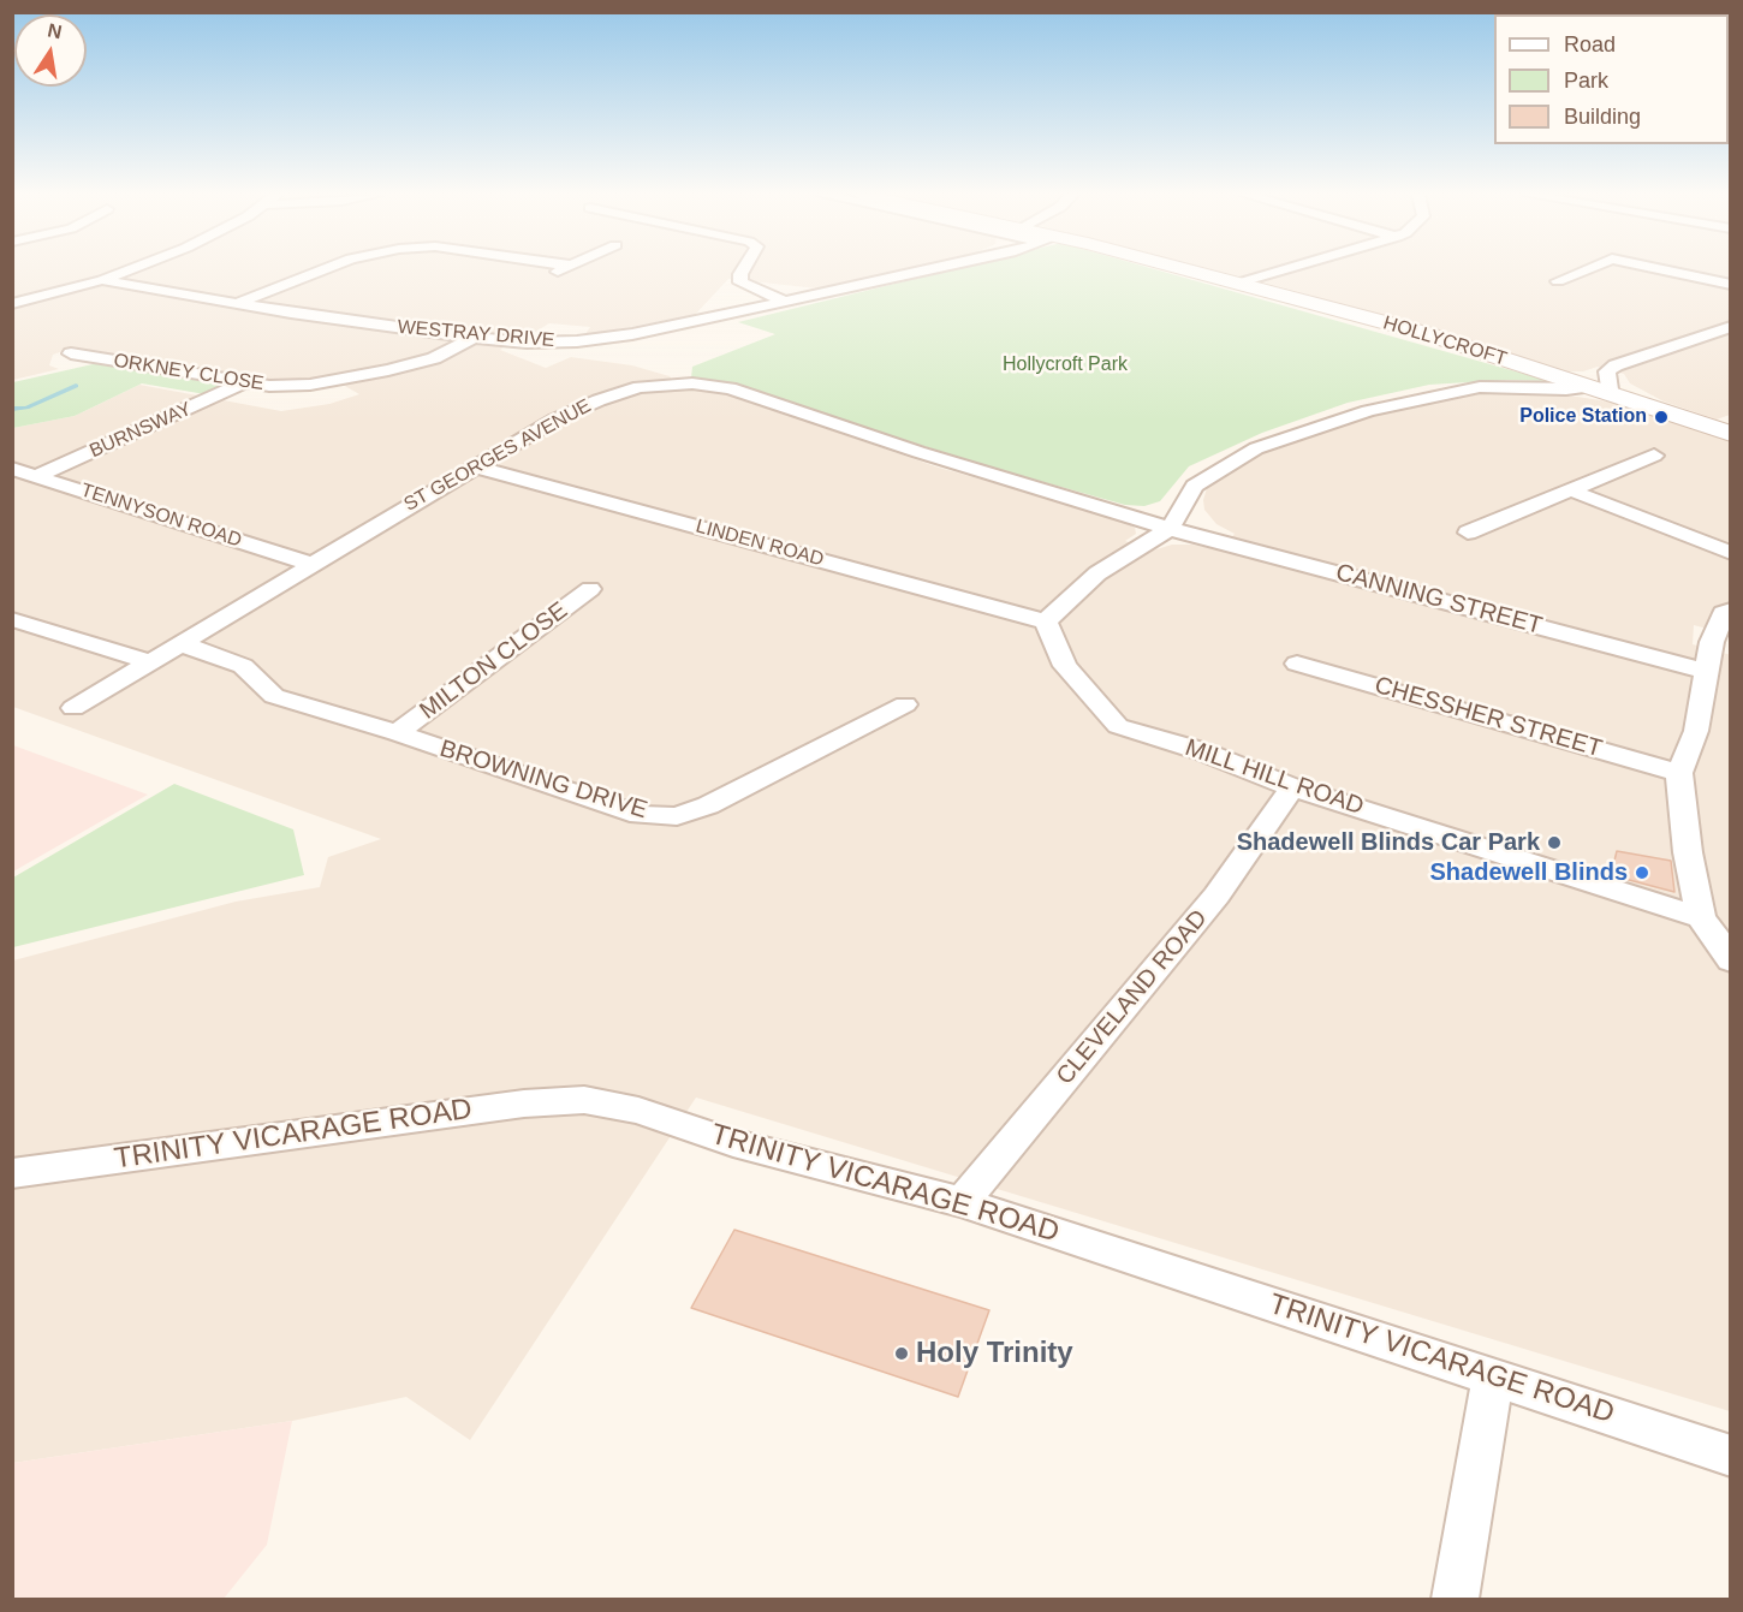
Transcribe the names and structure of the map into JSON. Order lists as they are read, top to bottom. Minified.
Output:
{"streets":{"street":["WESTRAY DRIVE","HOLLYCROFT","ORKNEY CLOSE","BURNSWAY","ST GEORGES AVENUE","TENNYSON ROAD","LINDEN ROAD","CANNING STREET","MILTON CLOSE","CHESSHER STREET","MILL HILL ROAD","BROWNING DRIVE","CLEVELAND ROAD","TRINITY VICARAGE ROAD"]},"crossings":[["WESTRAY DRIVE","ORKNEY CLOSE"],["ORKNEY CLOSE","BURNSWAY"],["BURNSWAY","TENNYSON ROAD"],["ST GEORGES AVENUE","TENNYSON ROAD"],["ST GEORGES AVENUE","LINDEN ROAD"],["ST GEORGES AVENUE","CANNING STREET"],["ST GEORGES AVENUE","BROWNING DRIVE"],["LINDEN ROAD","MILL HILL ROAD"],["MILTON CLOSE","BROWNING DRIVE"],["MILL HILL ROAD","CLEVELAND ROAD"],["CLEVELAND ROAD","TRINITY VICARAGE ROAD"]],"parks":["Hollycroft Park"],"places":["Police Station","Shadewell Blinds Car Park","Shadewell Blinds","Holy Trinity"],"legend":["Road","Park","Building"],"north":"top"}
